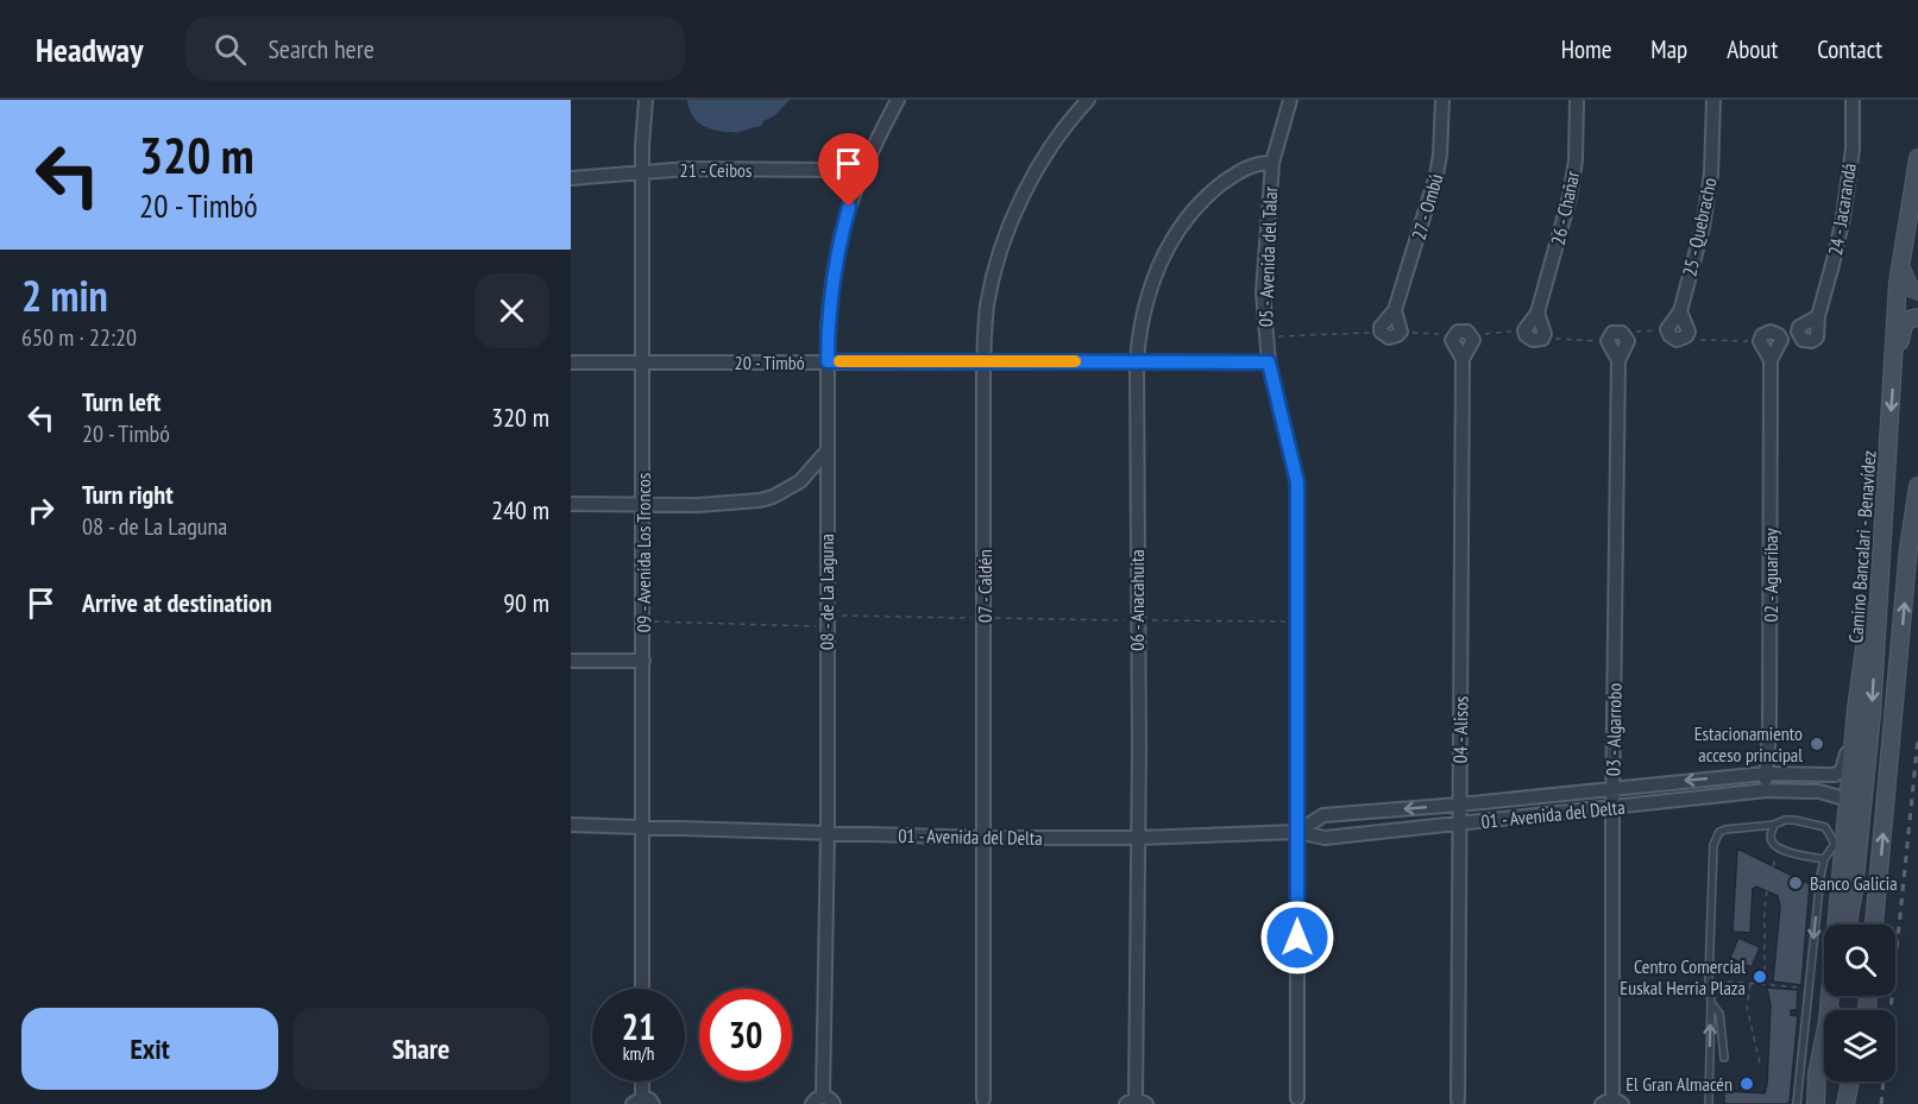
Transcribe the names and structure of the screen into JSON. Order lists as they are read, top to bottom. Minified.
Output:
{"streets":{"main road":["Camino Bancalari - Benavídez"],"street":["21 - Ceibos","27 - Ombú","26 - Chañar","24 - Jacarandá","25 - Quebracho","05 - Avenida del Talar","20 - Timbó","09 - Avenida Los Troncos","02 - Aguaribay","07 - Caldén","08 - de La Laguna","06 - Anacahuita","04 - Alisos","03 - Algarrobo","01 - Avenida del Delta"]},"crossings":[["21 - Ceibos","09 - Avenida Los Troncos"],["21 - Ceibos","08 - de La Laguna"],["05 - Avenida del Talar","20 - Timbó"],["05 - Avenida del Talar","06 - Anacahuita"],["05 - Avenida del Talar","01 - Avenida del Delta"],["20 - Timbó","09 - Avenida Los Troncos"],["20 - Timbó","07 - Caldén"],["20 - Timbó","08 - de La Laguna"],["20 - Timbó","06 - Anacahuita"],["09 - Avenida Los Troncos","01 - Avenida del Delta"],["02 - Aguaribay","01 - Avenida del Delta"],["07 - Caldén","01 - Avenida del Delta"],["08 - de La Laguna","01 - Avenida del Delta"],["06 - Anacahuita","01 - Avenida del Delta"],["04 - Alisos","01 - Avenida del Delta"],["03 - Algarrobo","01 - Avenida del Delta"]],"places":["Estacionamiento acceso principal","Banco Galicia","Centro Comercial Euskal Herria Plaza","El Gran Almacén"],"page":{"header":"Headway","search":"Search here","nav":["Home","Map","About","Contact"],"turn":["320 m","20 - Timbó"],"heading":["2 min","650 m · 22:20"],"list":[{"name":"Turn left","note":"20 - Timbó","value":"320 m"},{"name":"Turn right","note":"08 - de La Laguna","value":"240 m"},{"name":"Arrive at destination","value":"90 m"}],"speed":"21 km/h","limit":"30","buttons":["Exit","Share"]}}
